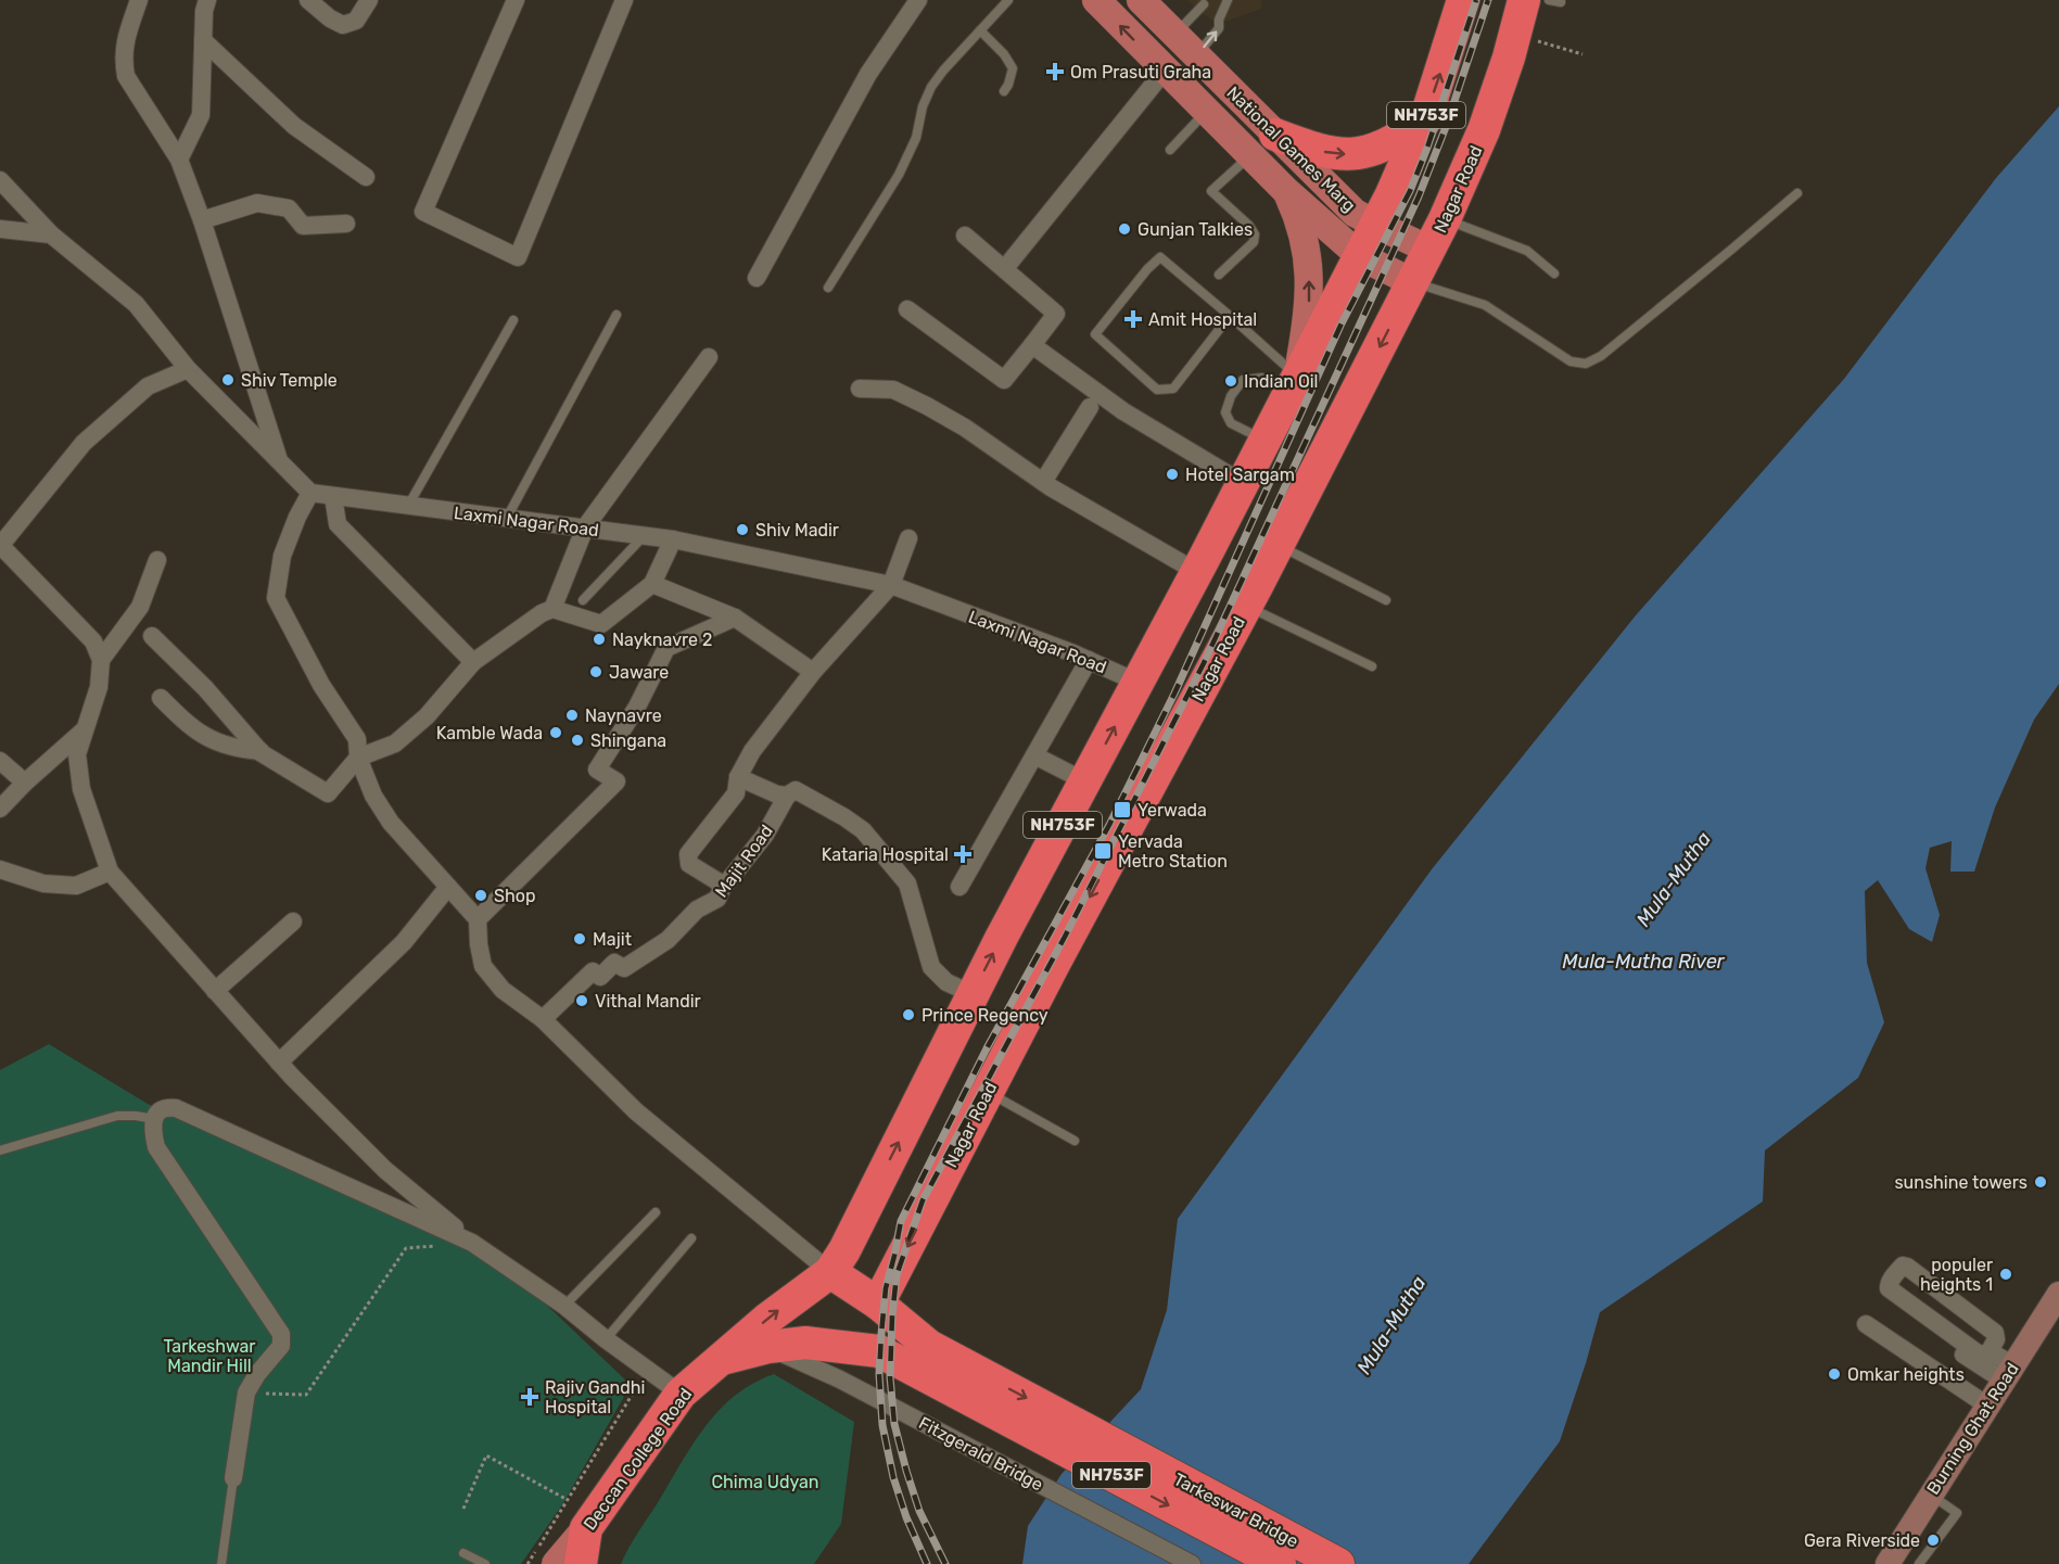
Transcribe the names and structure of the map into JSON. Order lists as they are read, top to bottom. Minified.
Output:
{"streets":{"highway":["NH753F","Nagar Road","Deccan College Road","Tarkeswar Bridge"],"main road":["National Games Marg"],"street":["Laxmi Nagar Road","Majit Road","Burning Ghat Road","Fitzgerald Bridge"]},"crossings":[["NH753F","National Games Marg"],["NH753F","Laxmi Nagar Road"],["NH753F","Deccan College Road"],["National Games Marg","Nagar Road"]],"one_way":["Tarkeswar Bridge"],"water":["Mula-Mutha","Mula-Mutha River"],"parks":["Tarkeshwar Mandir Hill","Chima Udyan"],"places":{"health":["Om Prasuti Graha","Amit Hospital","Kataria Hospital","Rajiv Gandhi Hospital"],"other":["Gunjan Talkies","Shiv Temple","Indian Oil","Hotel Sargam","Shiv Madir","Nayknavre 2","Jaware","Naynavre","Kamble Wada","Shingana","Shop","Majit","Vithal Mandir","Prince Regency","sunshine towers","populer heights 1","Omkar heights","Gera Riverside"],"transit":["Yerwada","Yervada Metro Station"]}}
